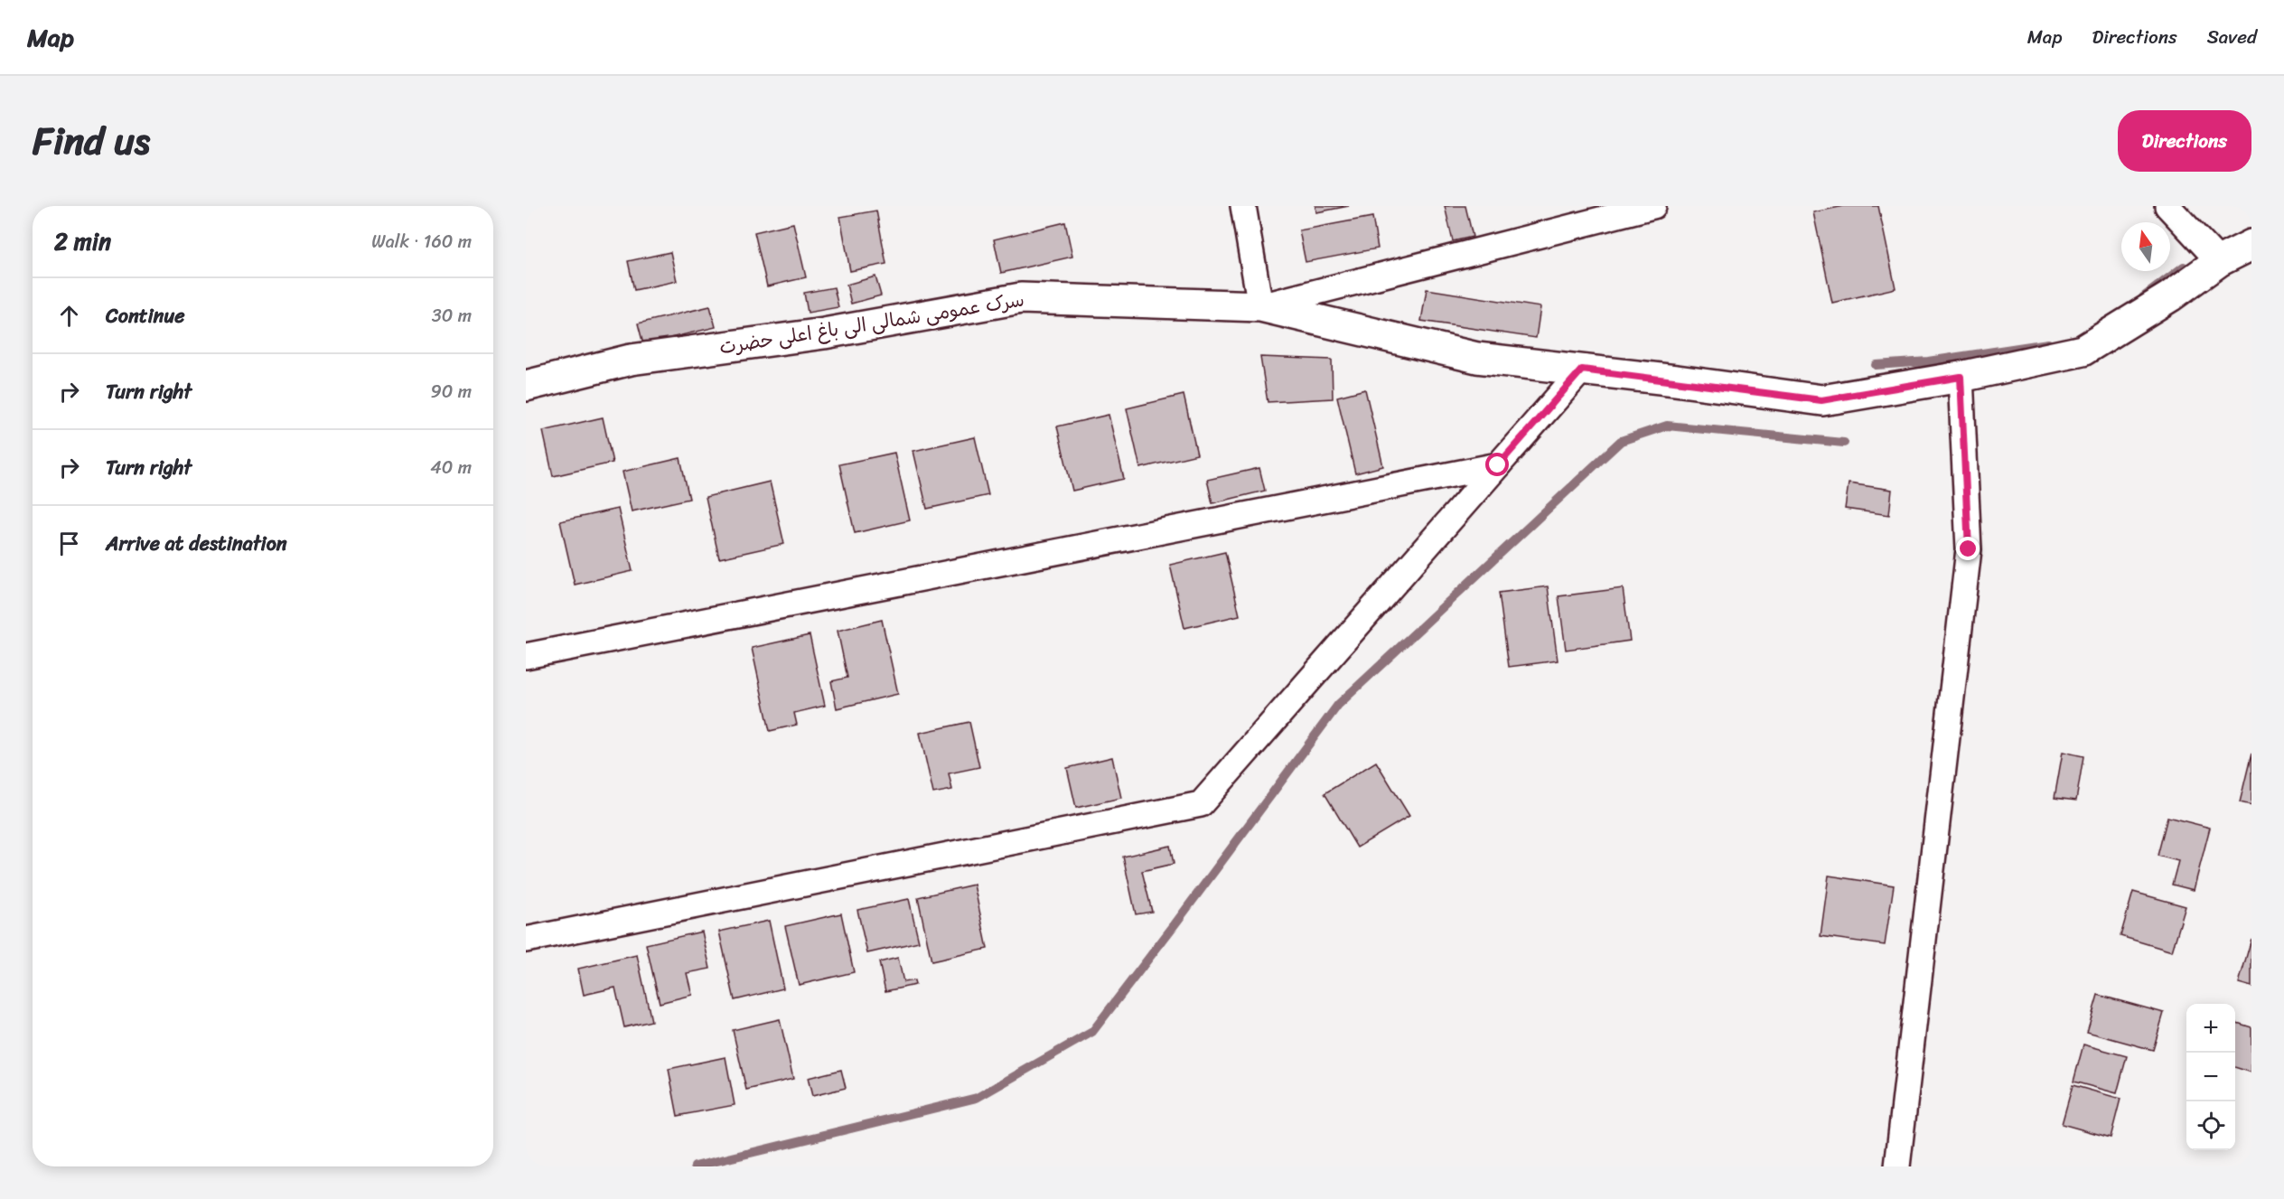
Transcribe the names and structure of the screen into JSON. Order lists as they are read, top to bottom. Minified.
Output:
{"streets":{"street":["سرک عمومی شمالی الی باغ اعلی حضرت"]},"north":"top","page":{"header":"Map","nav":["Map","Directions","Saved"],"title":"Find us","buttons":"Directions","heading":["2 min","Walk · 160 m"],"list":[["Continue","30 m"],["Turn right","90 m"],["Turn right","40 m"],"Arrive at destination"],"map_buttons":["+","−"]}}
